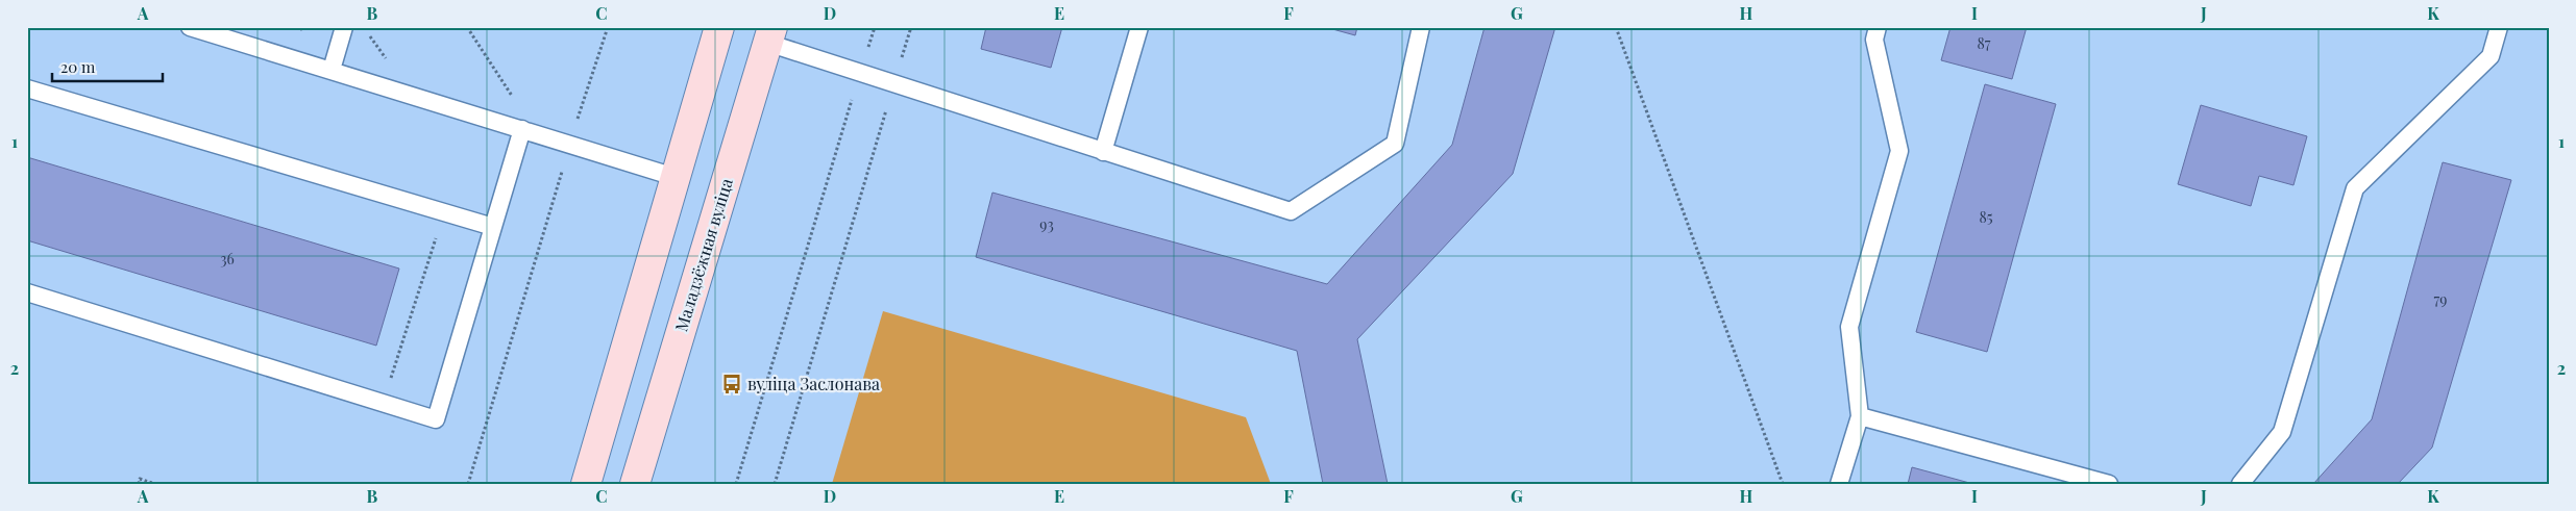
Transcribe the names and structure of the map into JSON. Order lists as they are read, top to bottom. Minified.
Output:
{"streets":{"main road":["Маладзёжная вуліца"]},"places":{"bus stop":["вуліца Заслонава"]},"house_numbers":["87","85","93","36","79"],"scale_bar":"20 m","grid":{"columns":["A","B","C","D","E","F","G","H","I","J","K"],"rows":["1","2"]}}
